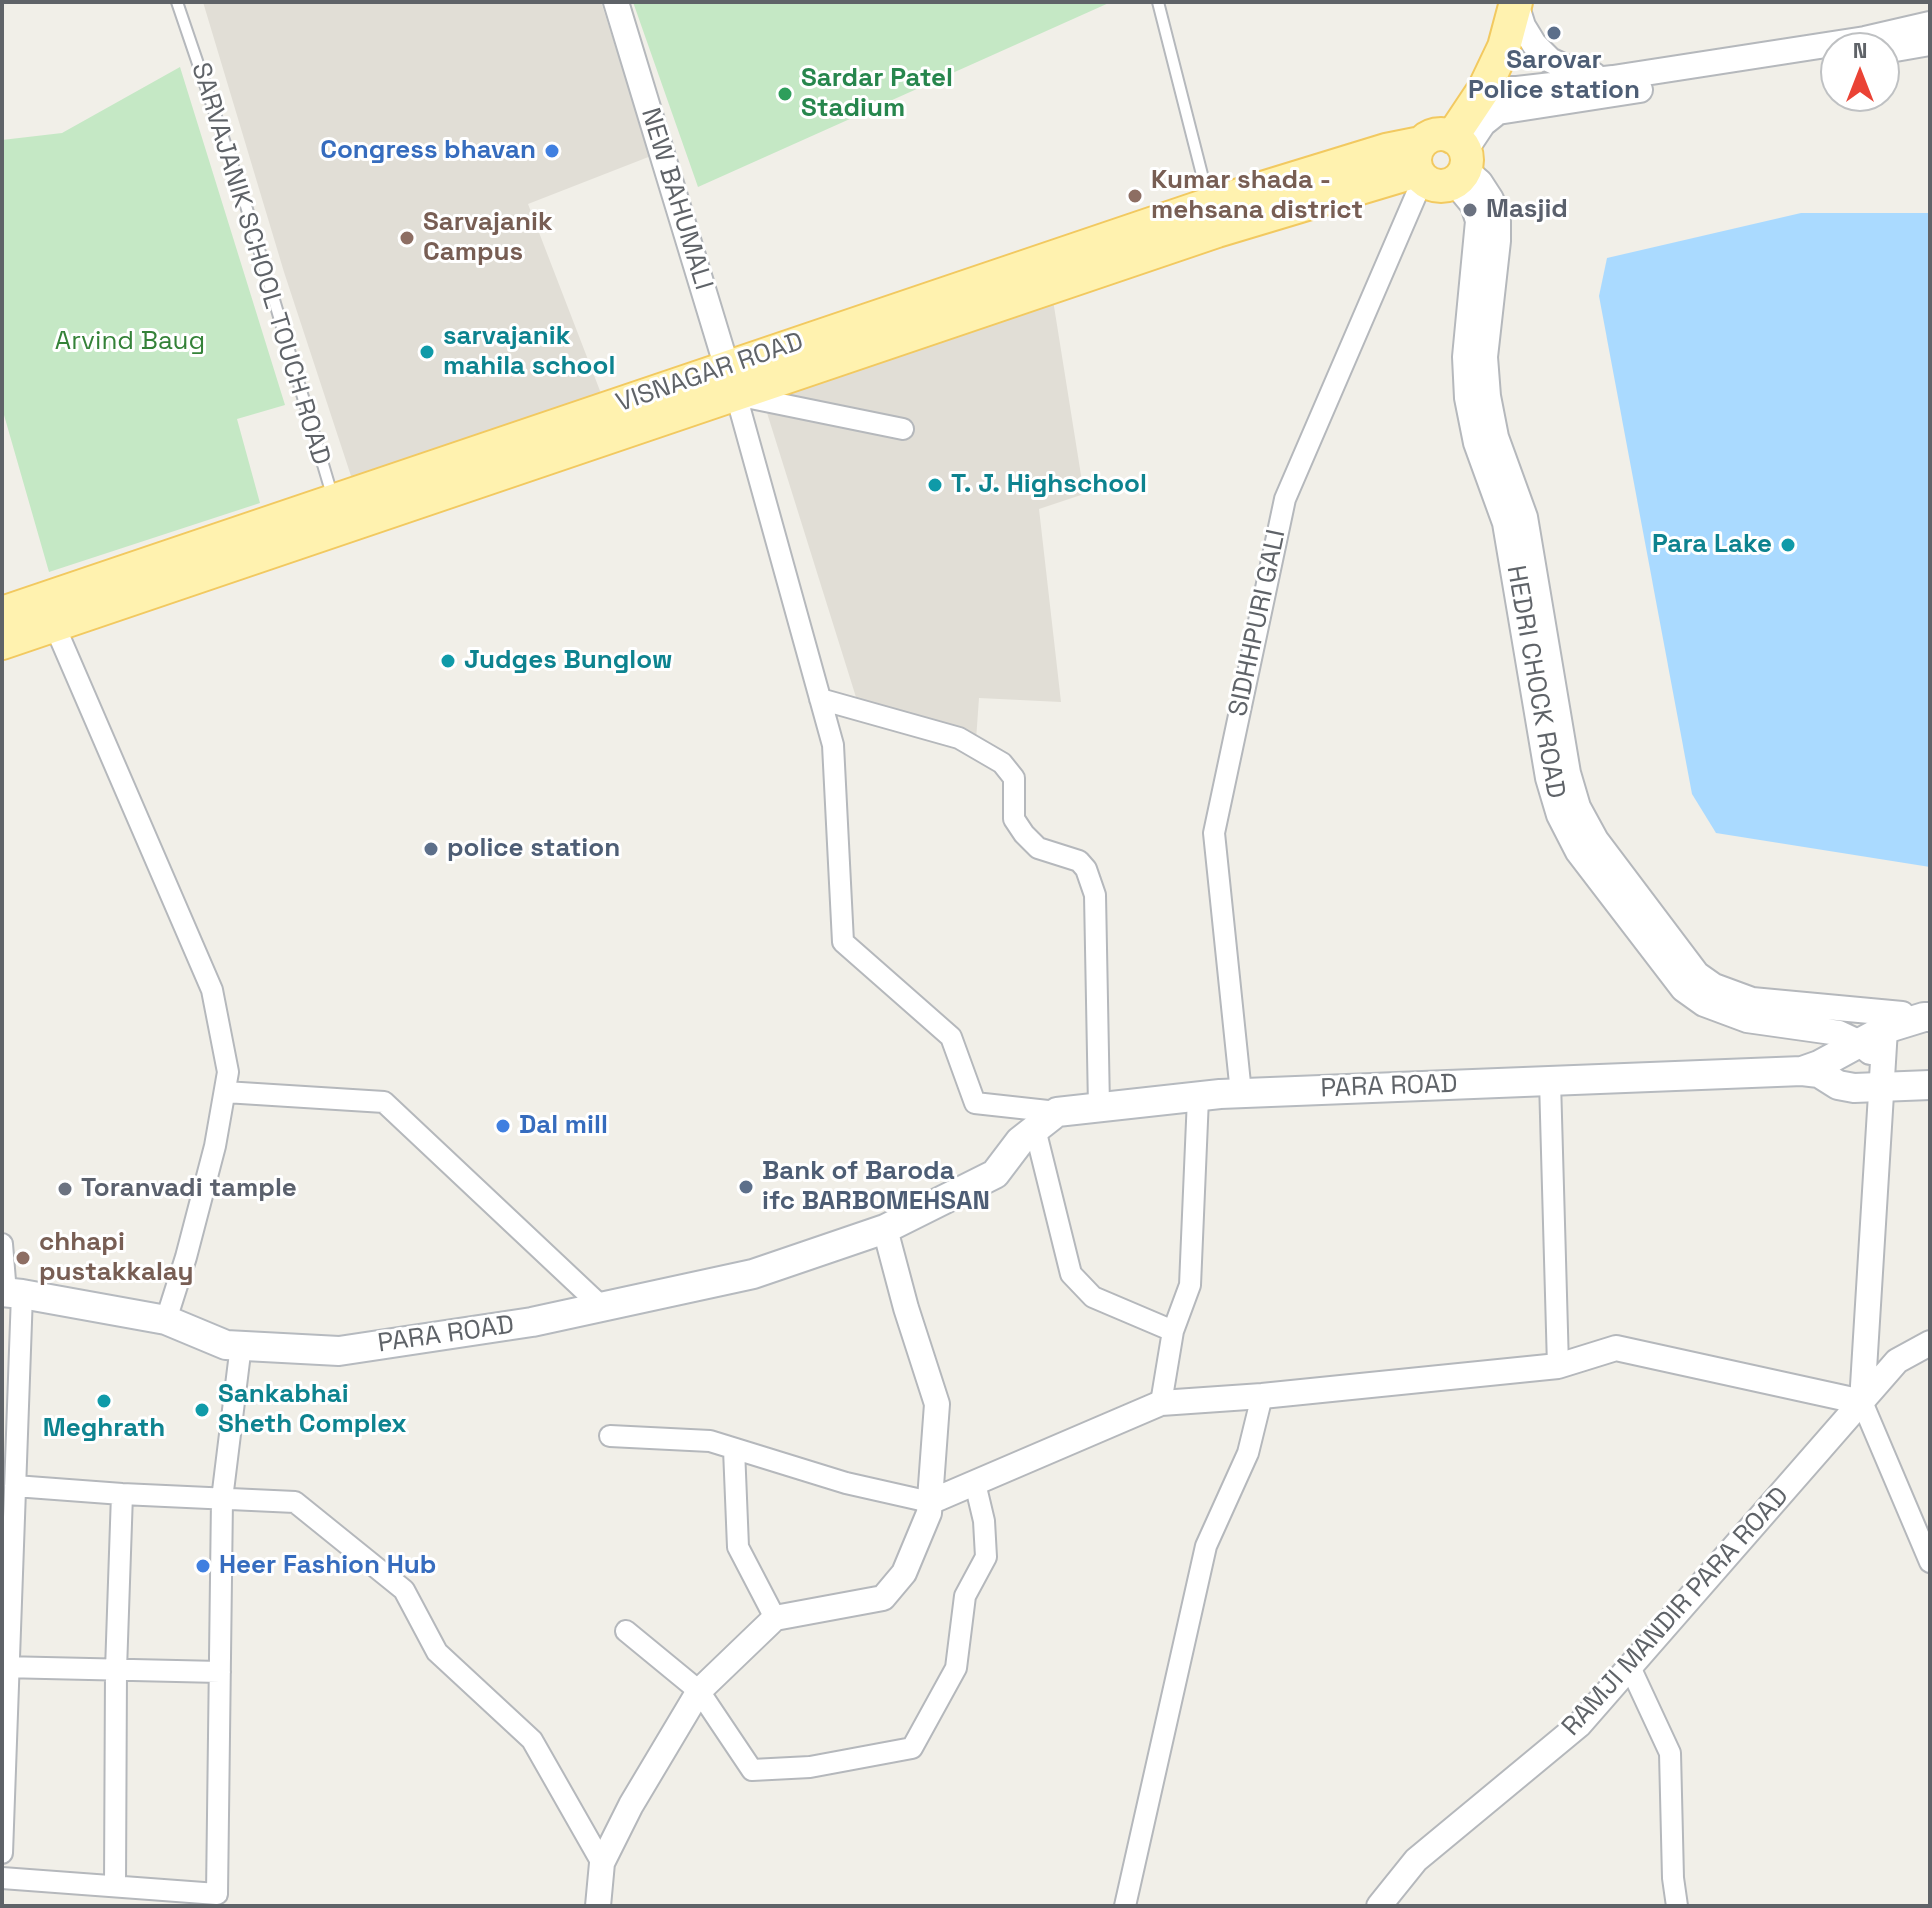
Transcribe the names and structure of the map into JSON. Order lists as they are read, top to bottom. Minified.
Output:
{"streets":{"main road":["VISNAGAR ROAD","PARA ROAD"],"street":["NEW BAHUMALI","SIDHHPURI GALI","HEDRI CHOCK ROAD","RAMJI MANDIR PARA ROAD"],"lane":["SARVAJANIK SCHOOL TOUCH ROAD"]},"crossings":[["NEW BAHUMALI","VISNAGAR ROAD"],["SARVAJANIK SCHOOL TOUCH ROAD","VISNAGAR ROAD"],["VISNAGAR ROAD","SIDHHPURI GALI"],["VISNAGAR ROAD","HEDRI CHOCK ROAD"],["SIDHHPURI GALI","HEDRI CHOCK ROAD"],["SIDHHPURI GALI","PARA ROAD"],["HEDRI CHOCK ROAD","PARA ROAD"]],"parks":["Arvind Baug"],"places":["Sarovar Police station","Sardar Patel Stadium","Congress bhavan","Kumar shada - mehsana district","Masjid","Sarvajanik Campus","sarvajanik mahila school","T. J. Highschool","Para Lake","Judges Bunglow","police station","Dal mill","Bank of Baroda ifc BARB0MEHSAN","Toranvadi tample","chhapi pustakkalay","Meghrath","Sankabhai Sheth Complex","Heer Fashion Hub"],"north":"top"}
